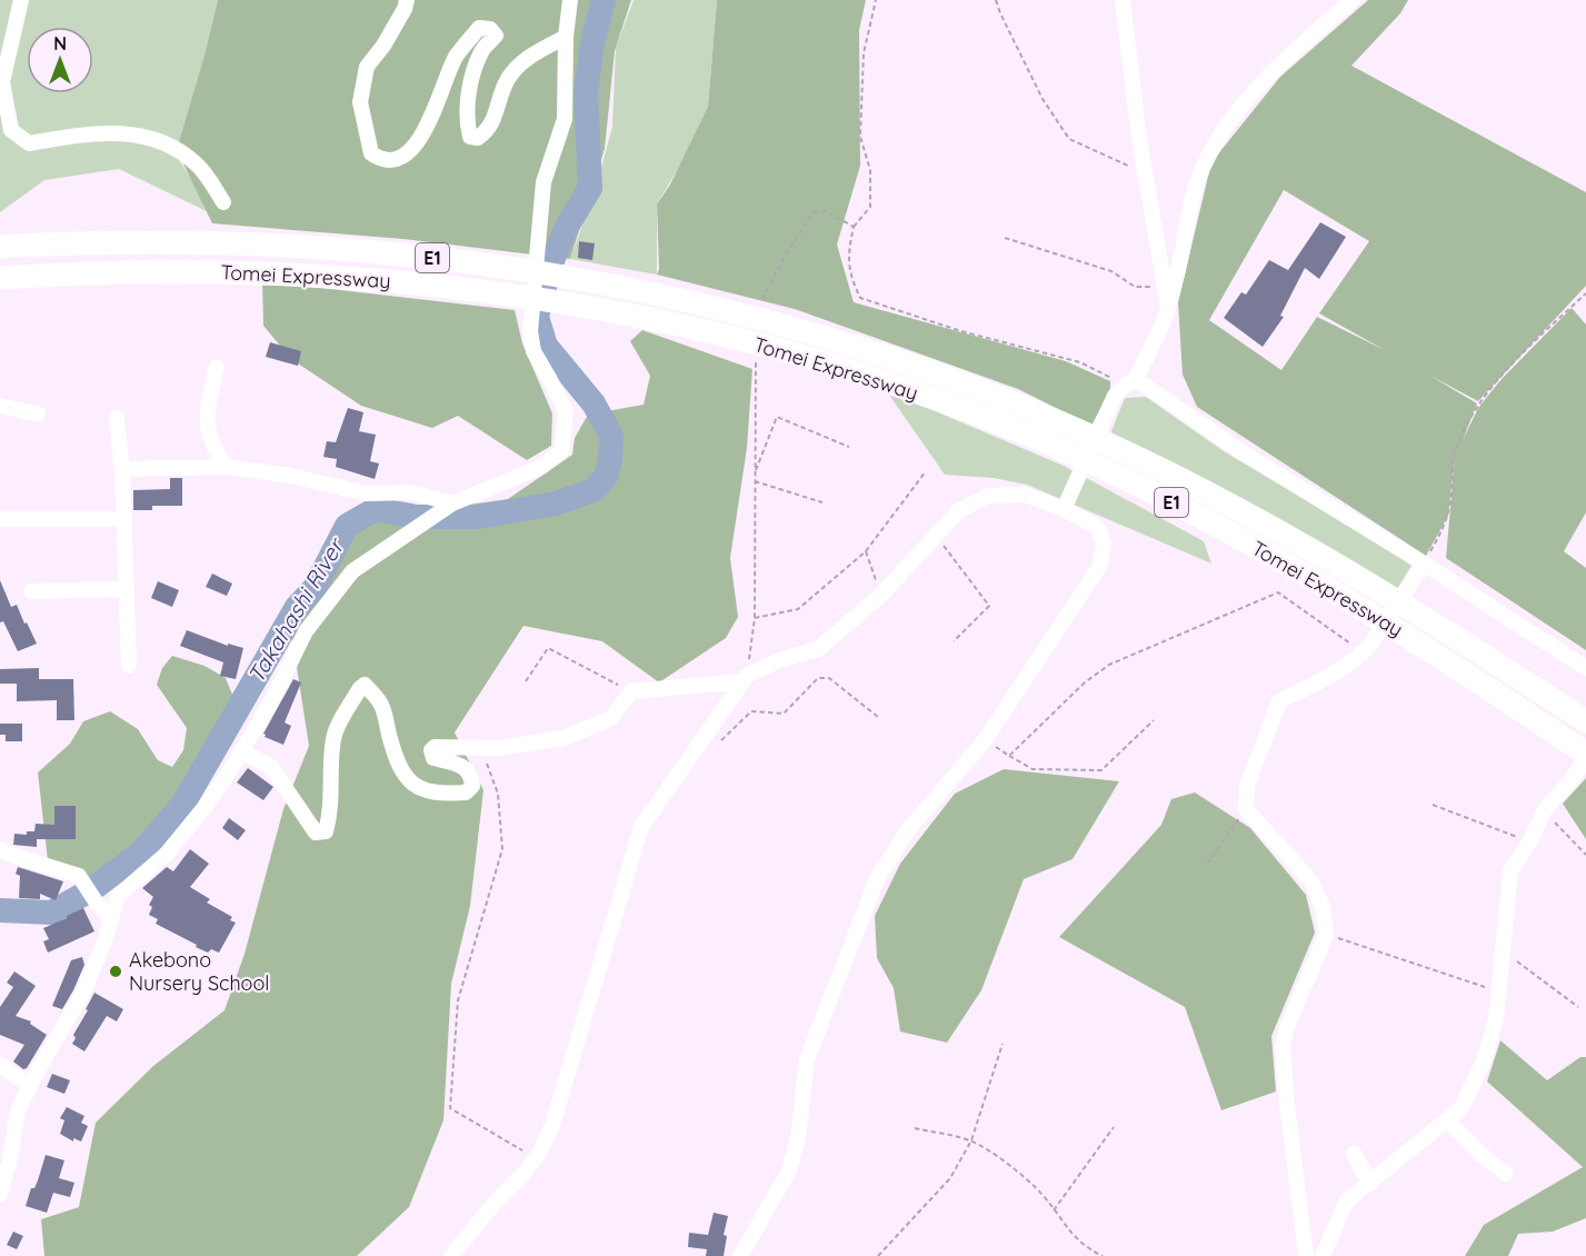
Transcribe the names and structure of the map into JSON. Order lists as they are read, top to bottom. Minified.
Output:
{"streets":{"highway":["E1","Tomei Expressway"]},"water":["Takahashi River"],"places":["Akebono Nursery School"],"north":"top"}
